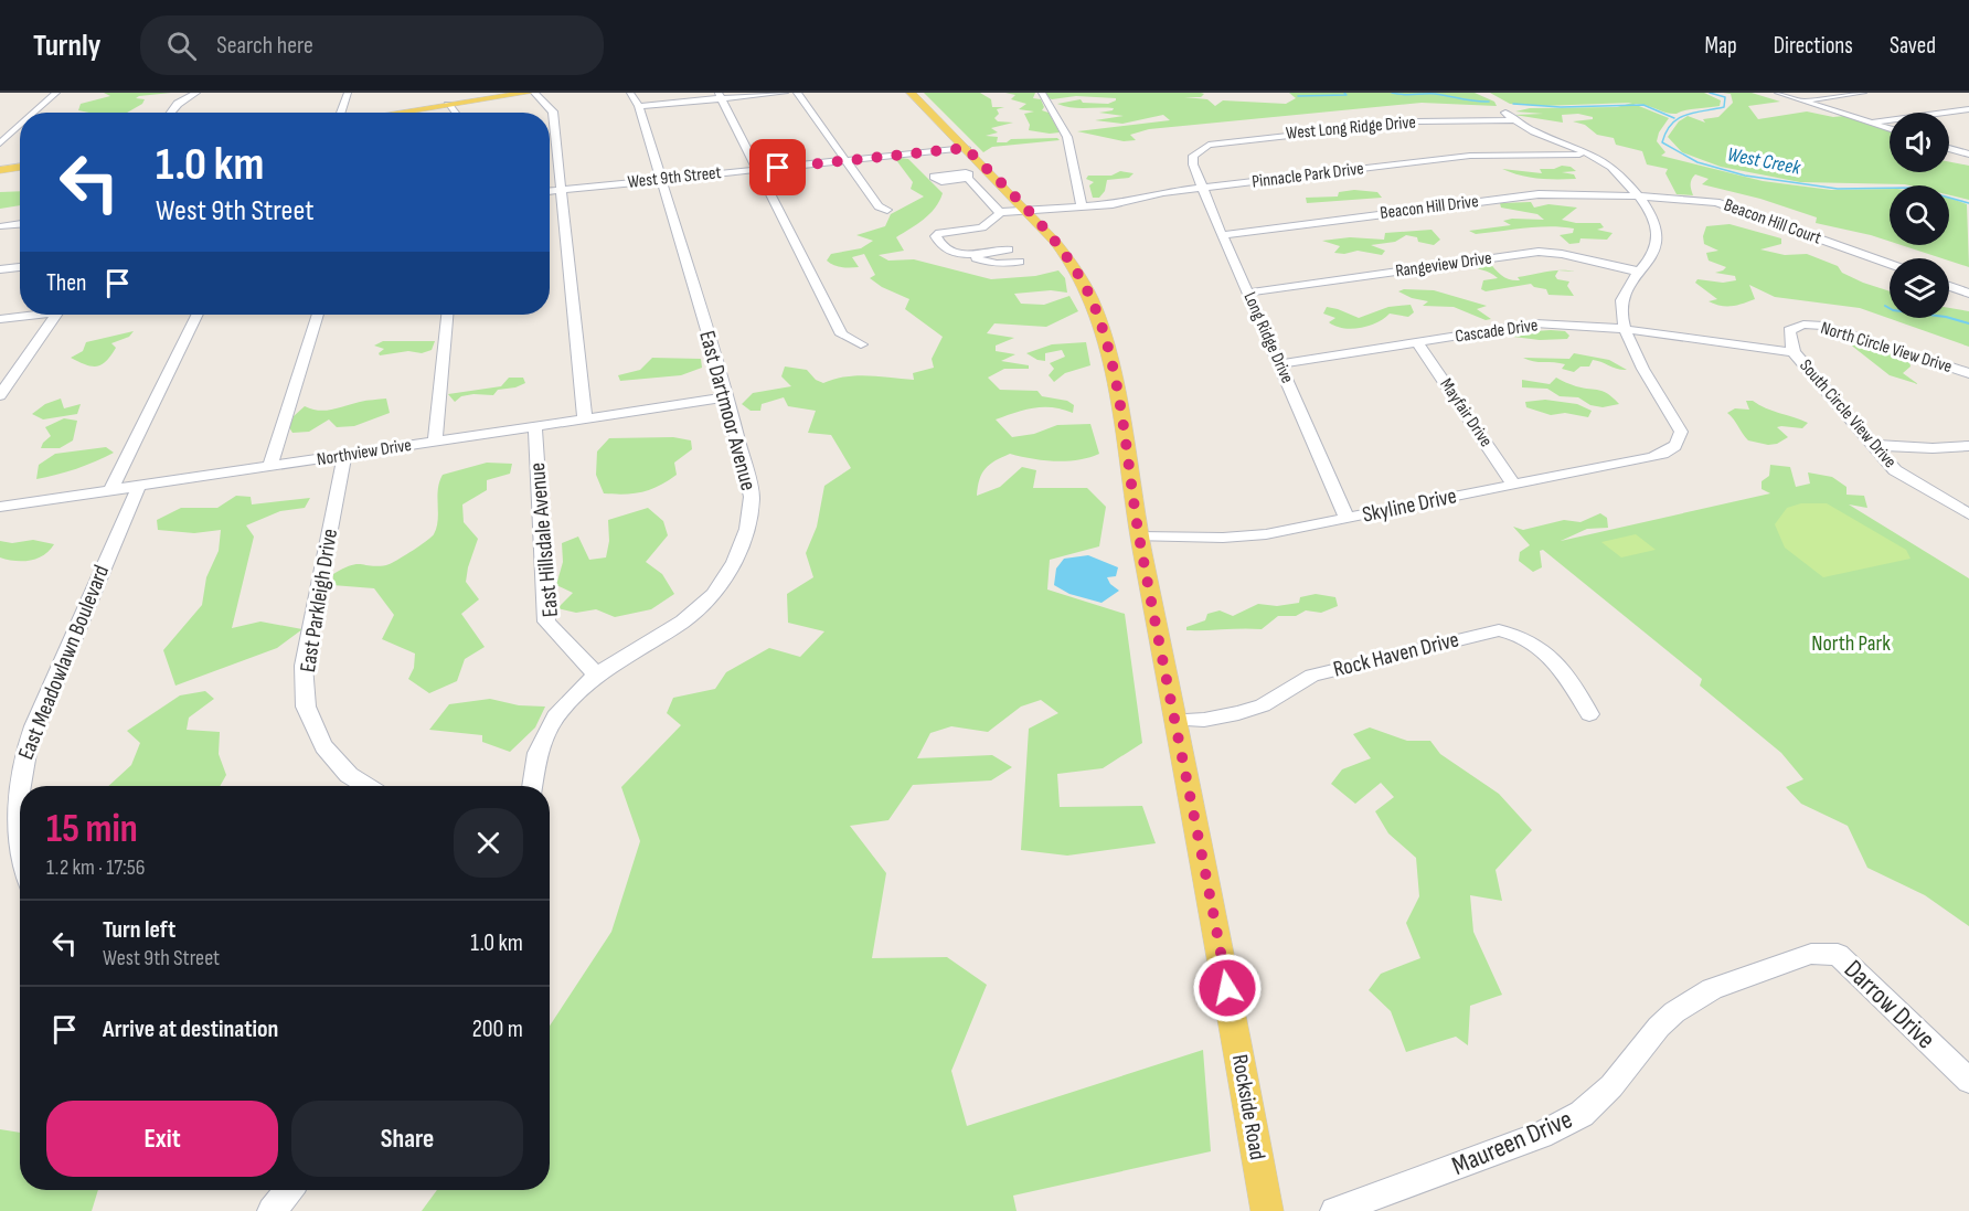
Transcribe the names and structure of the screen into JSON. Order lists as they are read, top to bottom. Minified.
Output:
{"streets":{"main road":["Rockside Road"],"street":["West Long Ridge Drive","Pinnacle Park Drive","West 9th Street","Beacon Hill Drive","Beacon Hill Court","Rangeview Drive","Cascade Drive","Long Ridge Drive","North Circle View Drive","East Dartmoor Avenue","Mayfair Drive","South Circle View Drive","Northview Drive","Skyline Drive","East Hillsdale Avenue","East Parkleigh Drive","Rock Haven Drive","East Meadowlawn Boulevard","Darrow Drive","Maureen Drive"]},"crossings":[["West Long Ridge Drive","Pinnacle Park Drive"],["West Long Ridge Drive","Long Ridge Drive"],["Pinnacle Park Drive","Long Ridge Drive"],["Pinnacle Park Drive","Rockside Road"],["West 9th Street","East Dartmoor Avenue"],["West 9th Street","Rockside Road"],["Beacon Hill Drive","Beacon Hill Court"],["Beacon Hill Drive","Long Ridge Drive"],["Rangeview Drive","Long Ridge Drive"],["Cascade Drive","Long Ridge Drive"],["Cascade Drive","Mayfair Drive"],["Cascade Drive","South Circle View Drive"],["Cascade Drive","Skyline Drive"],["Long Ridge Drive","Skyline Drive"],["North Circle View Drive","South Circle View Drive"],["East Dartmoor Avenue","Northview Drive"],["East Dartmoor Avenue","East Hillsdale Avenue"],["Mayfair Drive","Skyline Drive"],["Northview Drive","East Hillsdale Avenue"],["Northview Drive","East Parkleigh Drive"],["Northview Drive","East Meadowlawn Boulevard"],["Skyline Drive","Rockside Road"],["Rock Haven Drive","Rockside Road"],["Darrow Drive","Maureen Drive"]],"water":["West Creek"],"parks":["North Park"],"page":{"header":"Turnly","search":"Search here","nav":["Map","Directions","Saved"],"turn":["1.0 km","West 9th Street"],"then":"Then","heading":["15 min","1.2 km · 17:56"],"list":[{"name":"Turn left","note":"West 9th Street","value":"1.0 km"},{"name":"Arrive at destination","value":"200 m"}],"buttons":["Exit","Share"]}}
